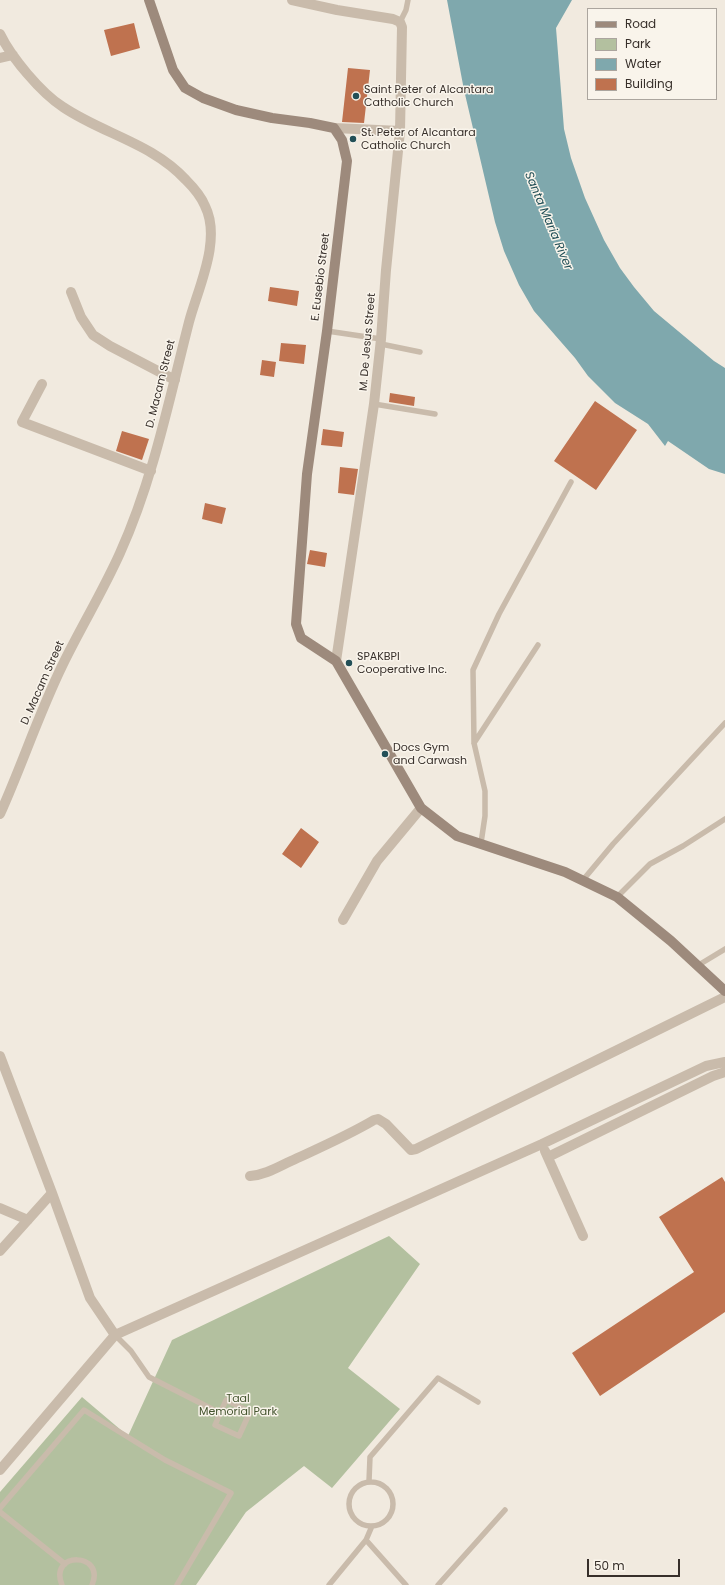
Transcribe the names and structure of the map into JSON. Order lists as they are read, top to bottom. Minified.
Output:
{"streets":{"main road":["E. Eusebio Street"],"street":["M. De Jesus Street","D. Macam Street"]},"crossings":[["E. Eusebio Street","M. De Jesus Street"]],"water":["Santa Maria River"],"parks":["Taal Memorial Park"],"places":["Saint Peter of Alcantara Catholic Church","St. Peter of Alcantara Catholic Church","SPAKBPI Cooperative Inc.","Docs Gym and Carwash"],"legend":["Road","Park","Water","Building"],"scale_bar":"50 m"}
